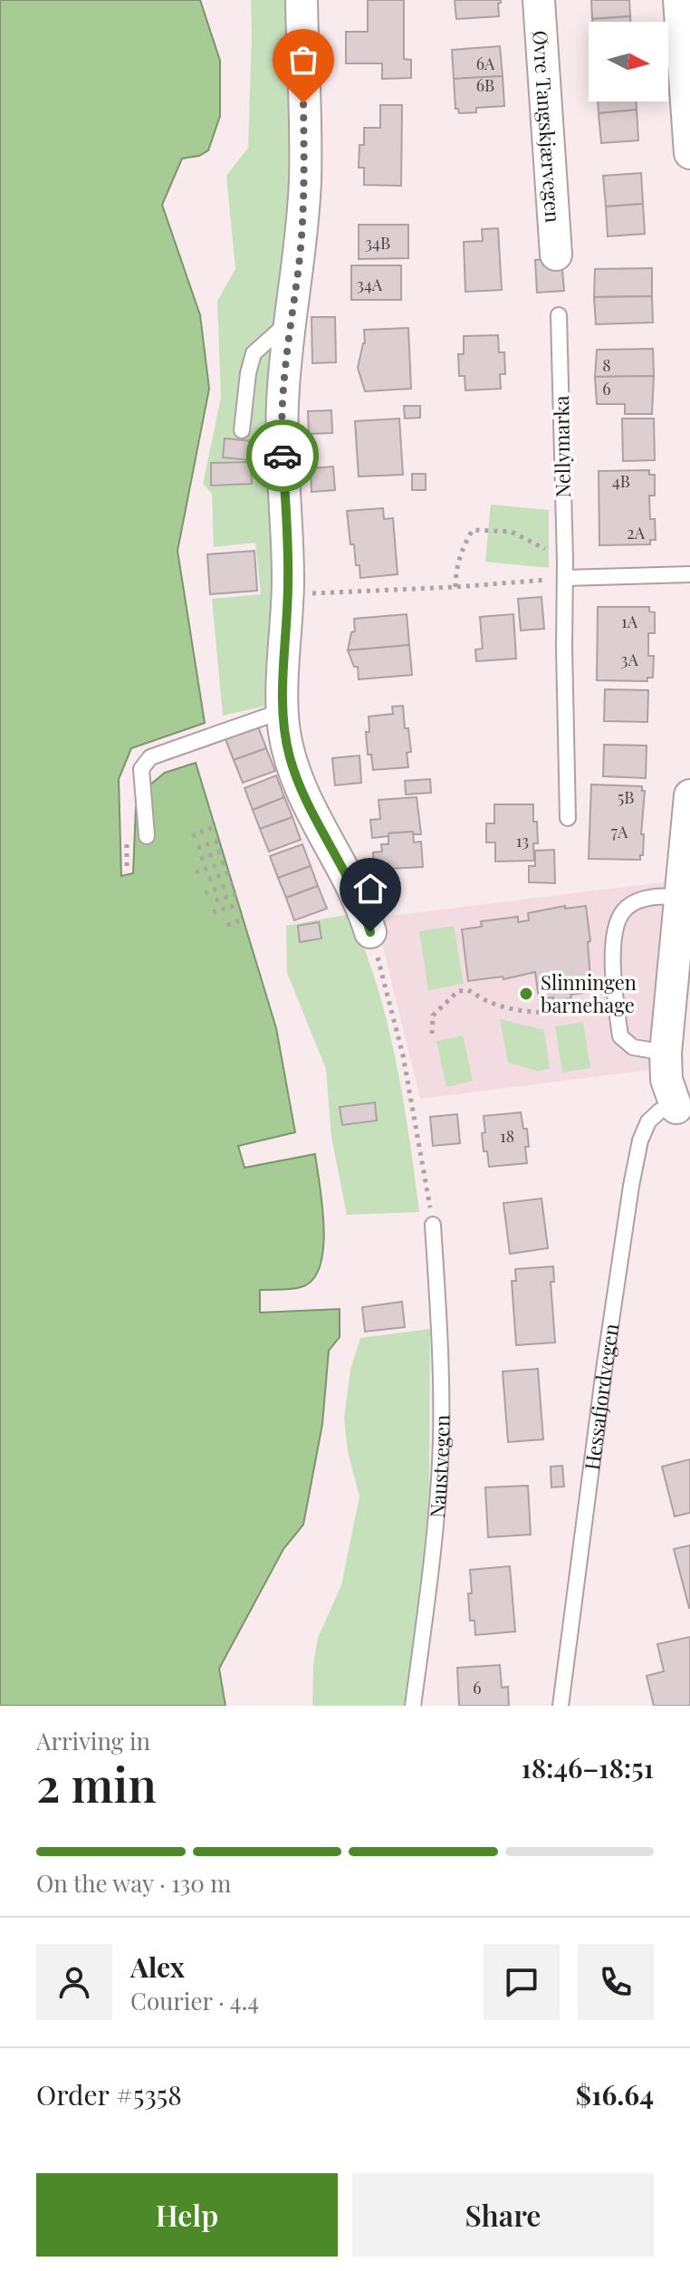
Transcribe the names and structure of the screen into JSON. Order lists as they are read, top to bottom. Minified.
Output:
{"streets":{"street":["Øvre Tangskjærvegen","Hessafjordvegen"],"lane":["Nellymarka","Naustvegen"]},"places":["Slinningen barnehage"],"house_numbers":["6A","6B","34B","34A","8","6","4B","2A","1A","3A","5B","7A","13","18","6"],"north":"right","page":{"heading":["2 min","Arriving in","18:46–18:51"],"panel":["Alex","Courier · 4.4","Order #5358","$16.64"],"bar":"On the way · 130 m","buttons":["Help","Share"]}}
